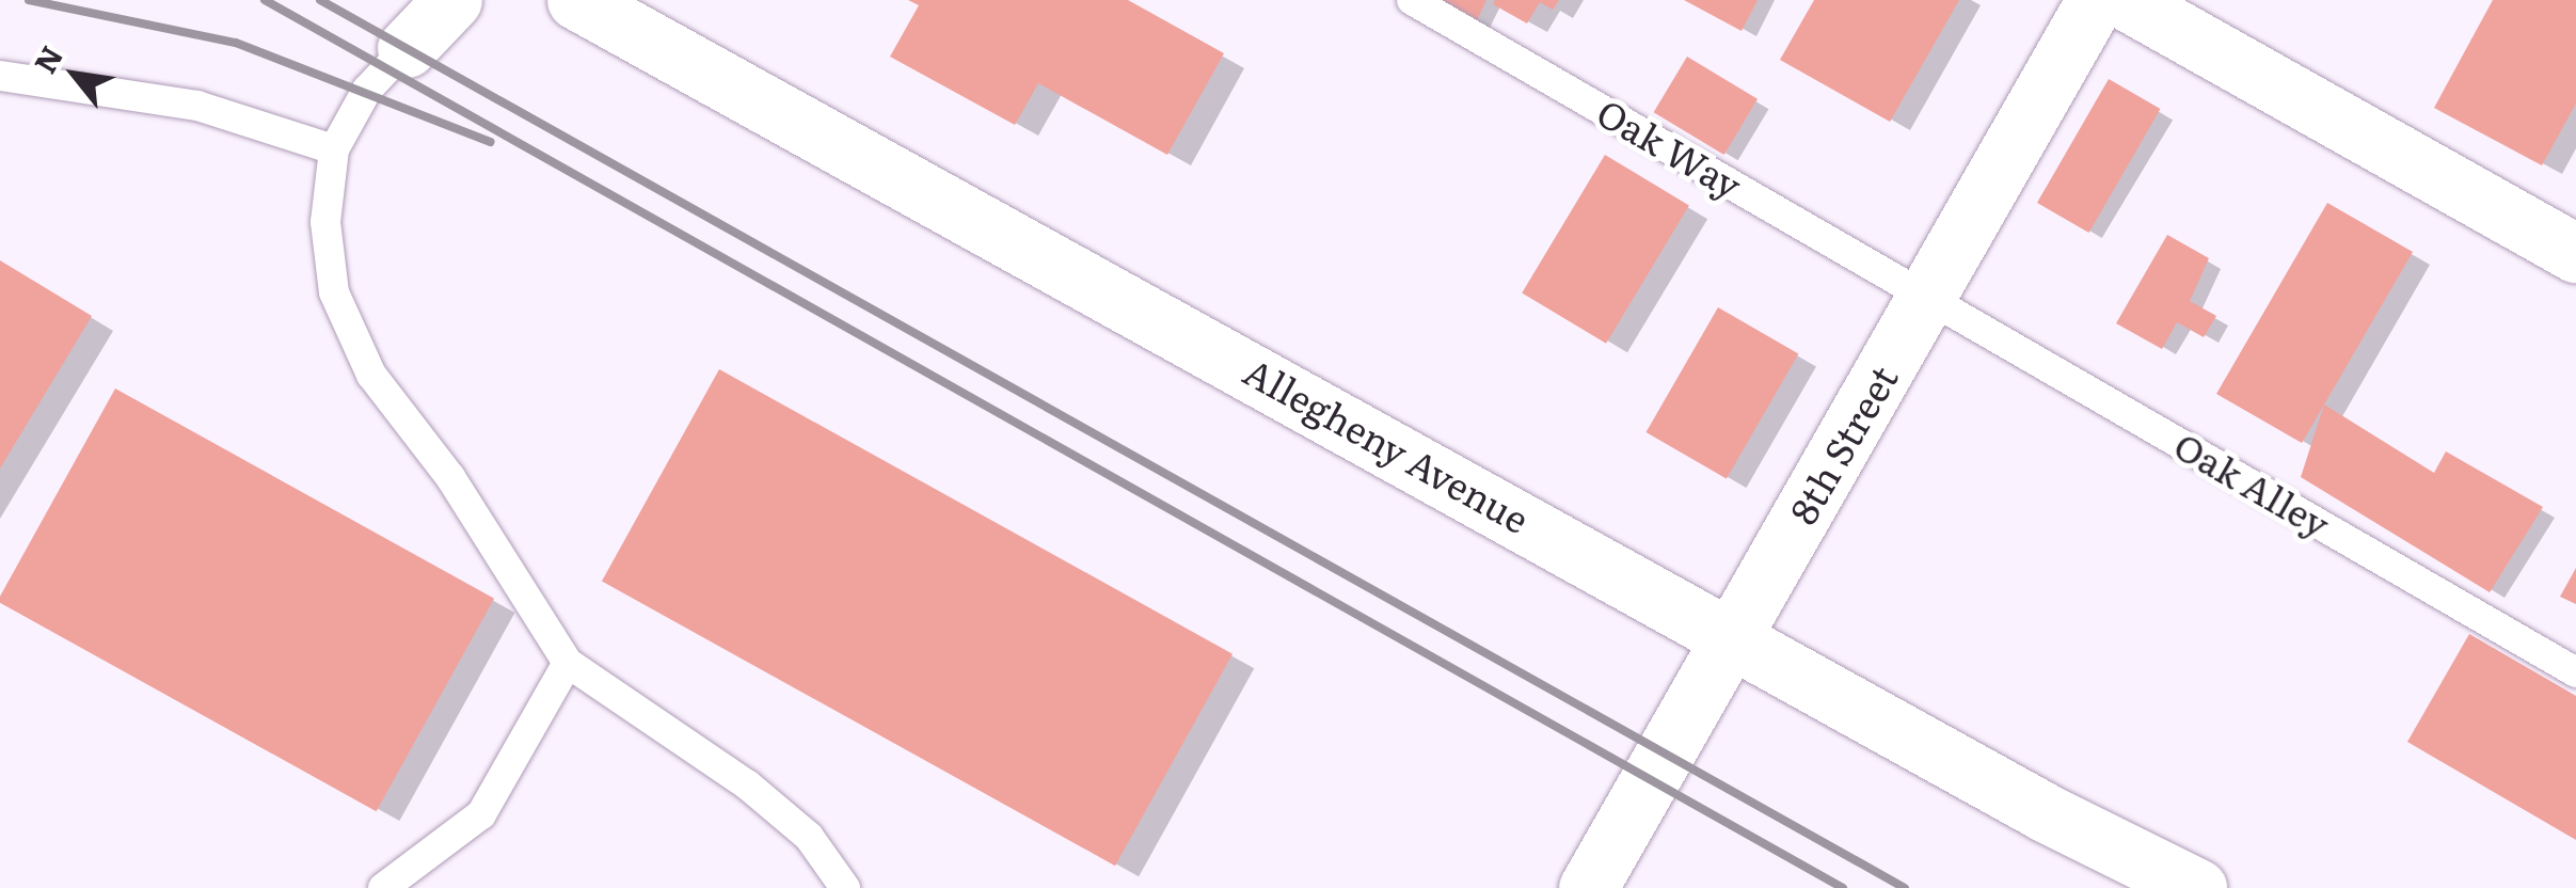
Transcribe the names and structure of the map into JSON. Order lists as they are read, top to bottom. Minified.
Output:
{"streets":{"street":["Allegheny Avenue","8th Street"],"lane":["Oak Way","Oak Alley"]},"crossings":[["Oak Way","8th Street"],["Oak Way","Oak Alley"],["Allegheny Avenue","8th Street"],["8th Street","Oak Alley"]],"north":"top left"}
